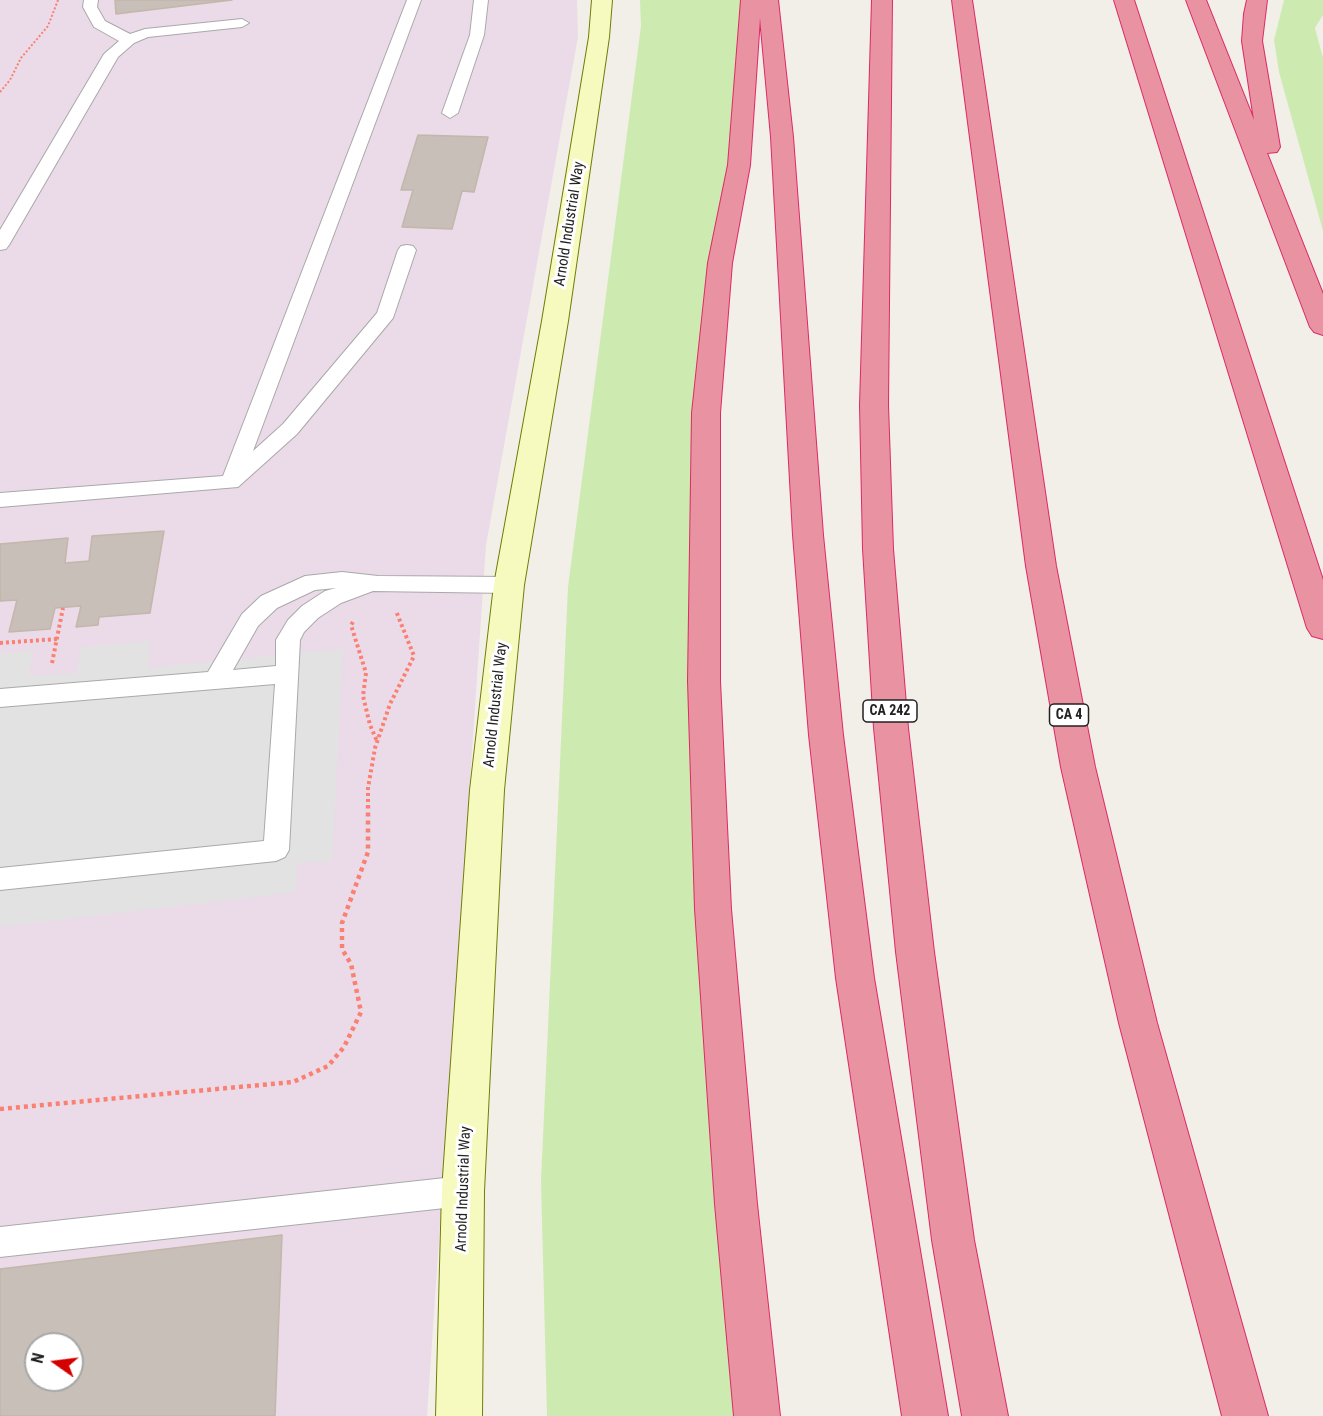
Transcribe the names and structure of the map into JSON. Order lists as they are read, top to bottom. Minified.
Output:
{"streets":{"highway":["CA 242","CA 4"],"street":["Arnold Industrial Way"]},"north":"left"}
